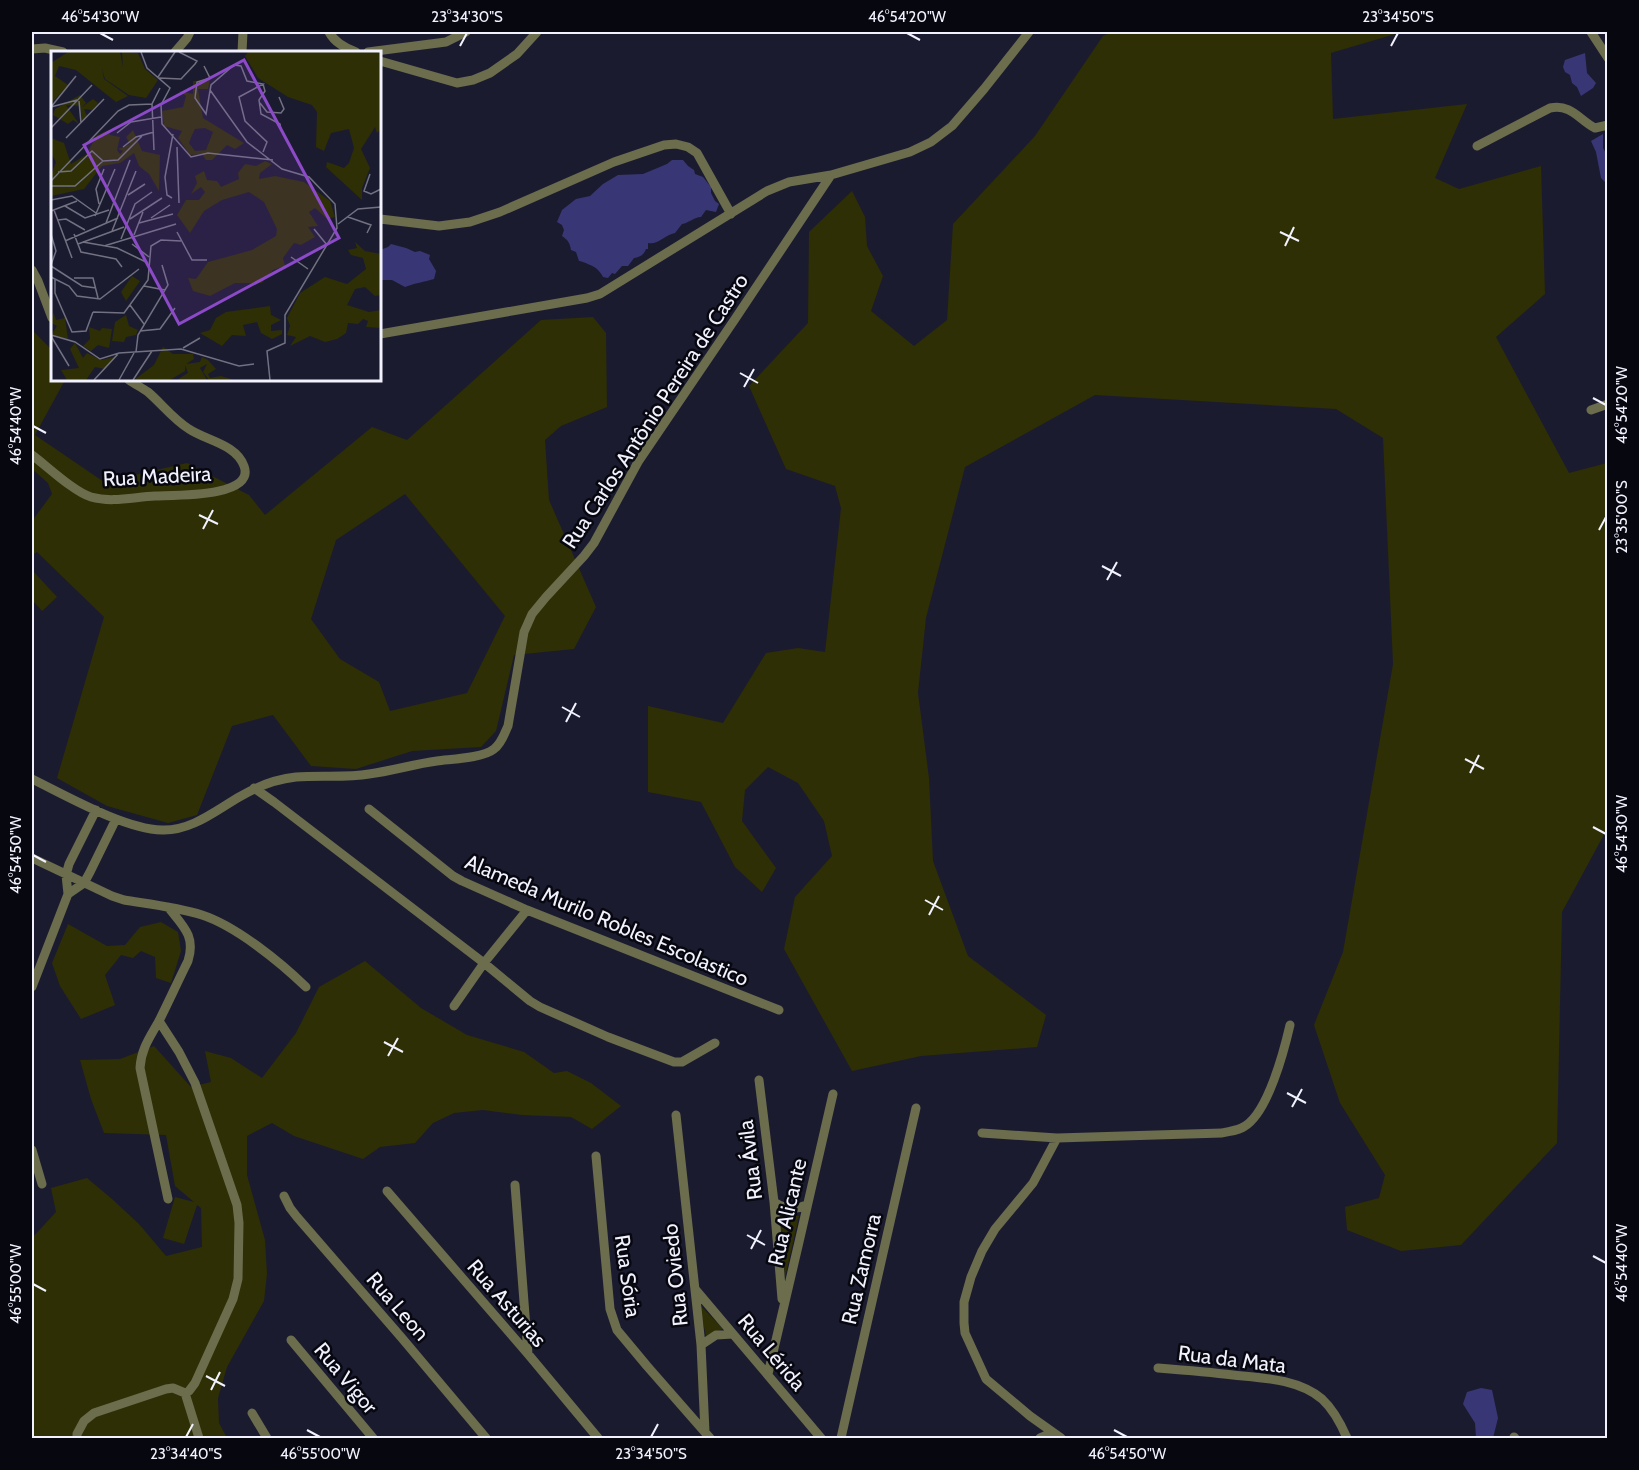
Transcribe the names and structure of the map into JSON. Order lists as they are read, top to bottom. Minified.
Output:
{"streets":{"street":["Rua Carlos Antônio Pereira de Castro","Rua Madeira","Alameda Murilo Robles Escolastico","Rua Ávila","Rua Alicante","Rua Zamorra","Rua Oviedo","Rua Sória","Rua Asturias","Rua Leon","Rua Lérida","Rua da Mata","Rua Vigor"]},"crossings":[["Rua Ávila","Rua Alicante"],["Rua Alicante","Rua Lérida"],["Rua Oviedo","Rua Sória"],["Rua Oviedo","Rua Lérida"]],"coordinates":["46°54'30\"W","23°34'30\"S","46°54'20\"W","23°34'50\"S","46°54'40\"W","23°35'00\"S","46°54'50\"W","46°55'00\"W","23°34'40\"S"]}
